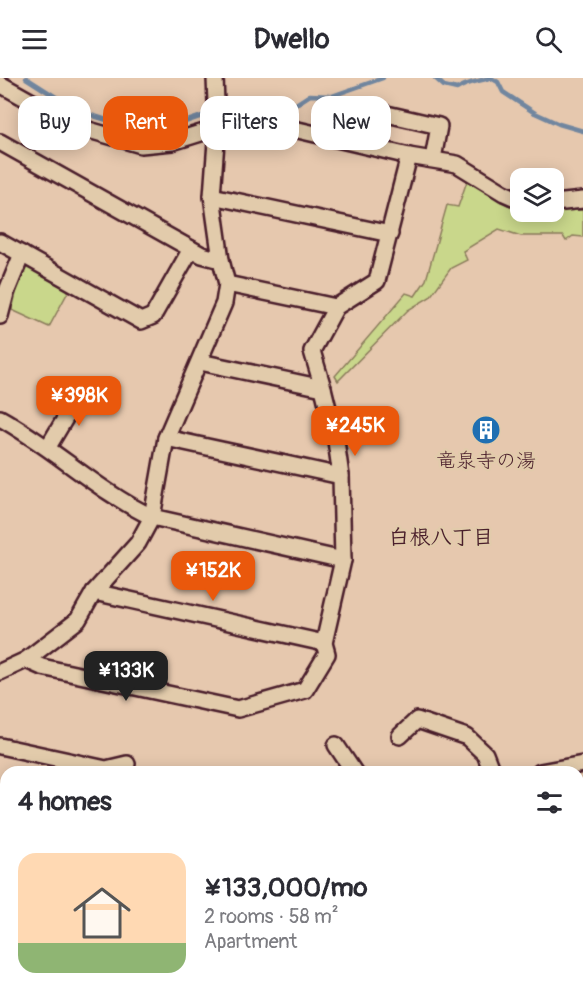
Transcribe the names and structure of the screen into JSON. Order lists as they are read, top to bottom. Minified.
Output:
{"districts":["白根八丁目"],"places":{"building":["竜泉寺の湯"]},"page":{"header":"Dwello","chip":["Buy","Rent","Filters","New"],"price":["¥398K","¥245K","¥152K","¥133K"],"heading":"4 homes","list":[{"name":"¥133,000/mo","note":"2 rooms · 58 m² · Apartment"}]}}
